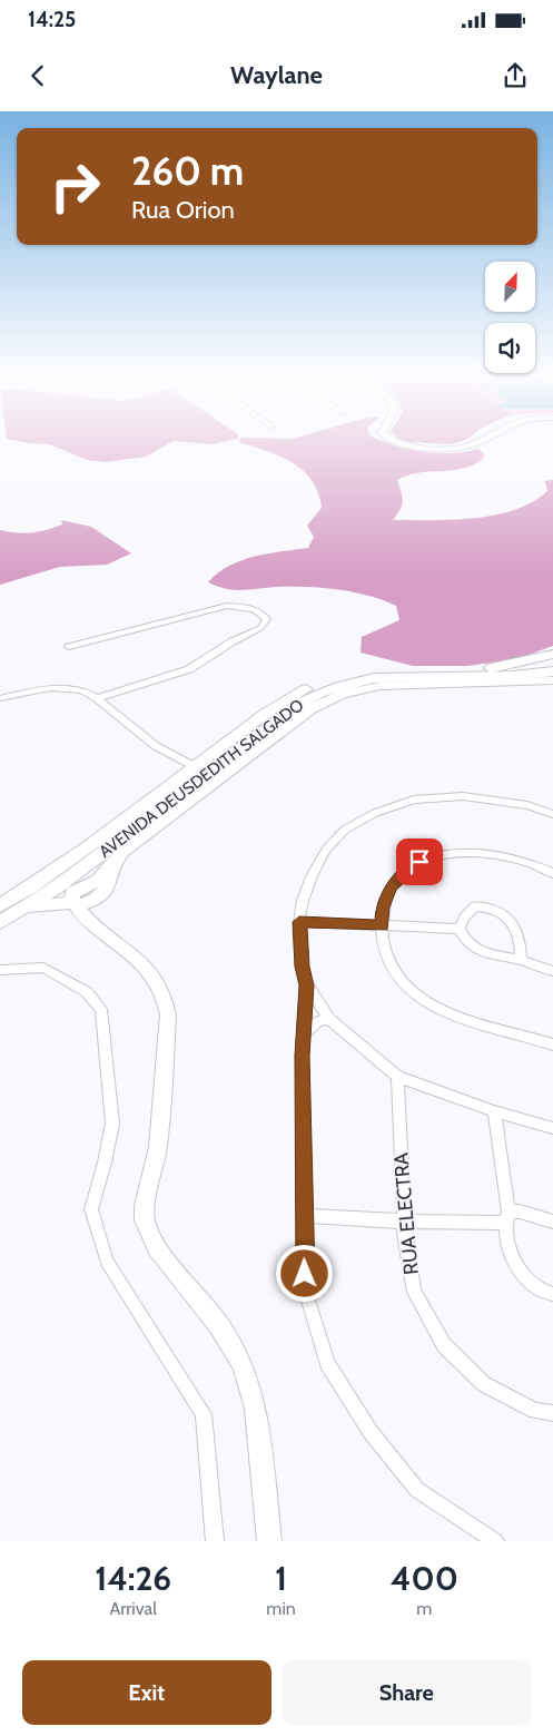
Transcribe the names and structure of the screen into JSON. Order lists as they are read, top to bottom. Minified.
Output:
{"streets":{"main road":["AVENIDA DEUSDEDITH SALGADO"],"street":["RUA ELECTRA"]},"north":"top right","page":{"status":"14:25","header":"Waylane","turn":["260 m","Rua Orion"],"eta":["14:26","Arrival","1","min","400","m"],"buttons":["Exit","Share"]}}
